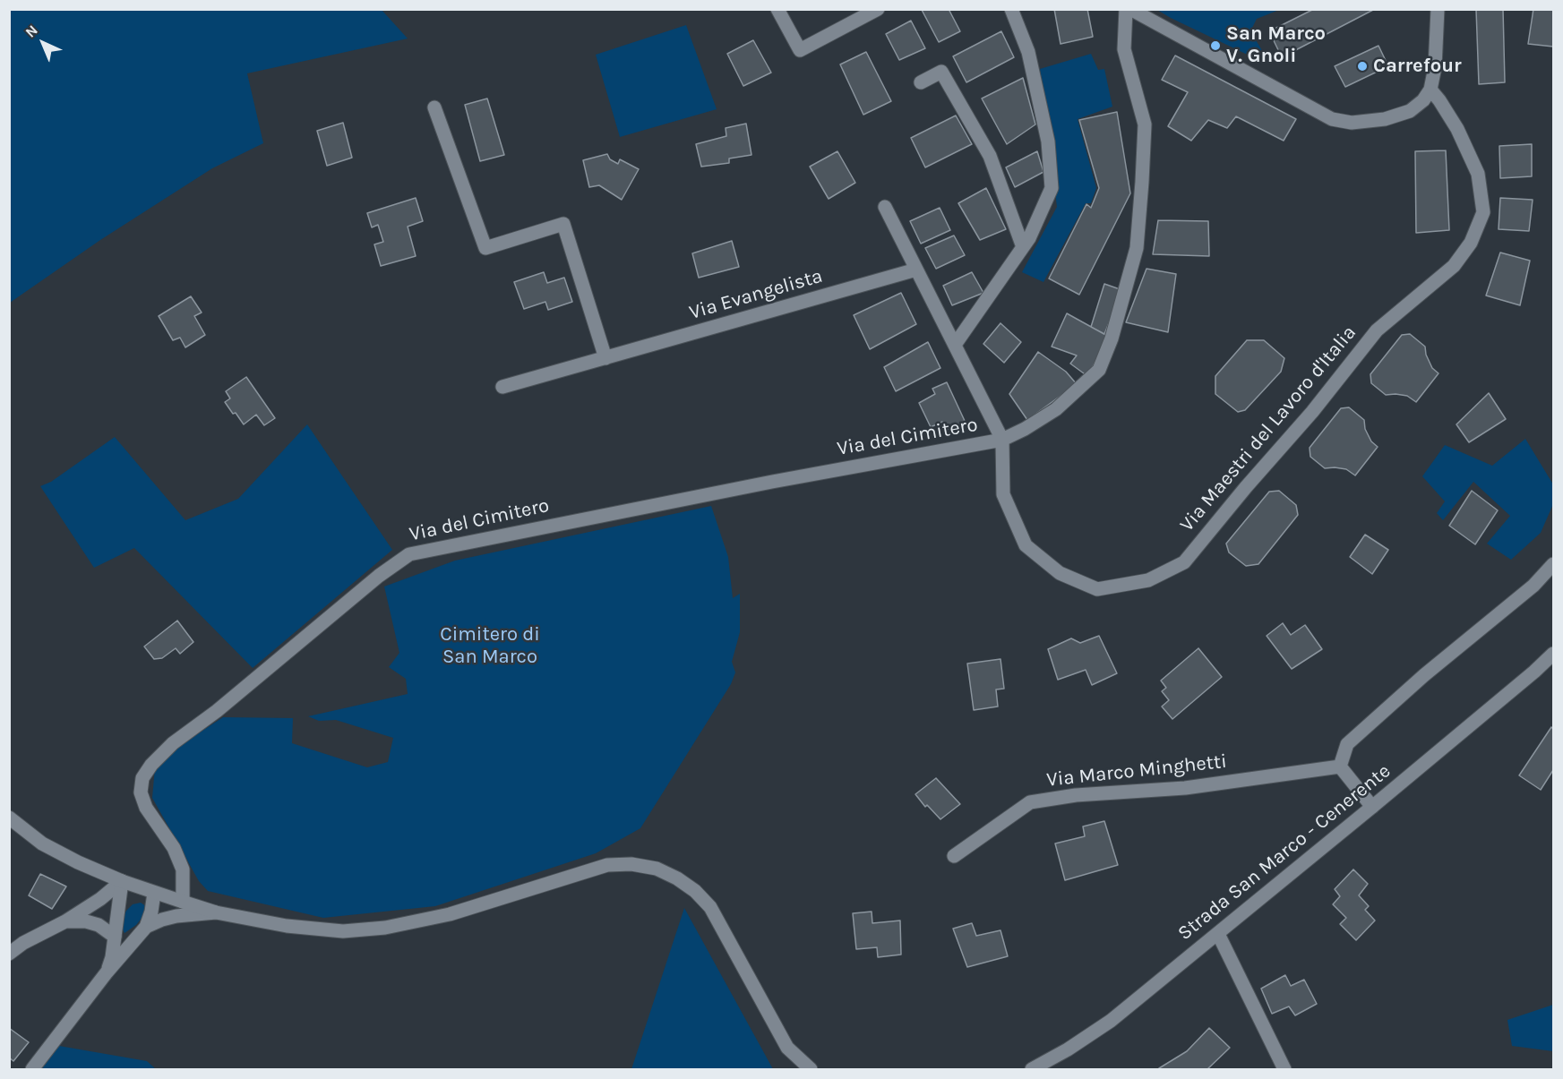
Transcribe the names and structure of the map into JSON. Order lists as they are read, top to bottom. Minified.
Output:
{"streets":{"street":["Via Evangelista","Via Maestri del Lavoro d'Italia","Via del Cimitero","Via Marco Minghetti","Strada San Marco - Cenerente"]},"crossings":[["Via Maestri del Lavoro d'Italia","Via del Cimitero"]],"parks":["Cimitero di San Marco"],"places":["San Marco V. Gnoli","Carrefour"],"north":"top left"}
